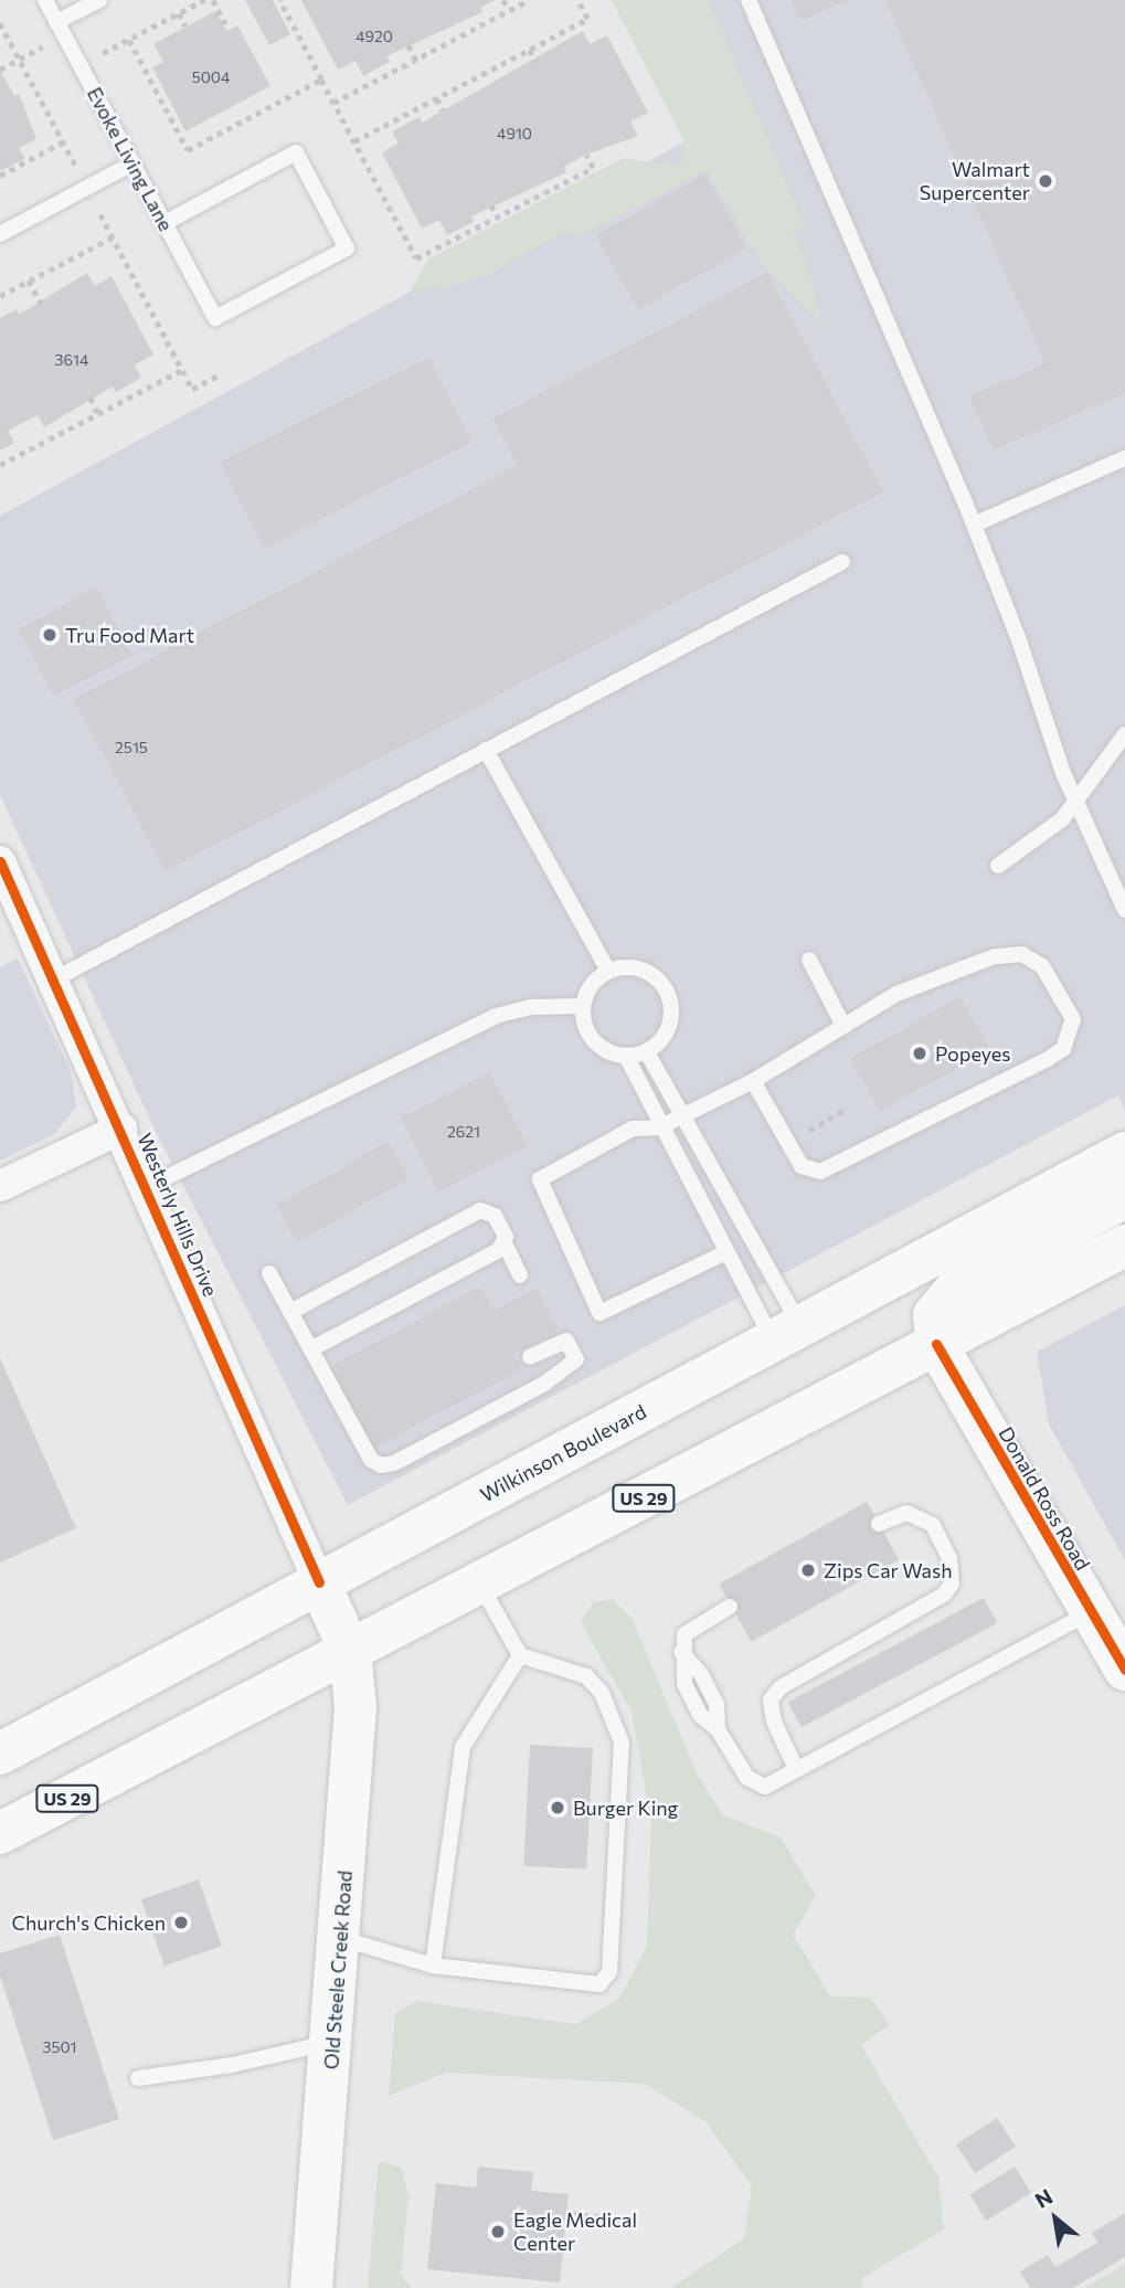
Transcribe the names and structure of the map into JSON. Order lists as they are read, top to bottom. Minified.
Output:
{"streets":{"main road":["Westerly Hills Drive","Wilkinson Boulevard","US 29","Donald Ross Road","Old Steele Creek Road"],"lane":["Evoke Living Lane"]},"crossings":[["Westerly Hills Drive","Wilkinson Boulevard"],["Westerly Hills Drive","US 29"],["Westerly Hills Drive","Old Steele Creek Road"],["US 29","Donald Ross Road"],["US 29","Old Steele Creek Road"]],"places":["Walmart Supercenter","Tru Food Mart","Popeyes","Zips Car Wash","Burger King","Church's Chicken","Eagle Medical Center"],"house_numbers":["4920","5004","4910","3614","2515","2621","3501"],"north":"top left"}
